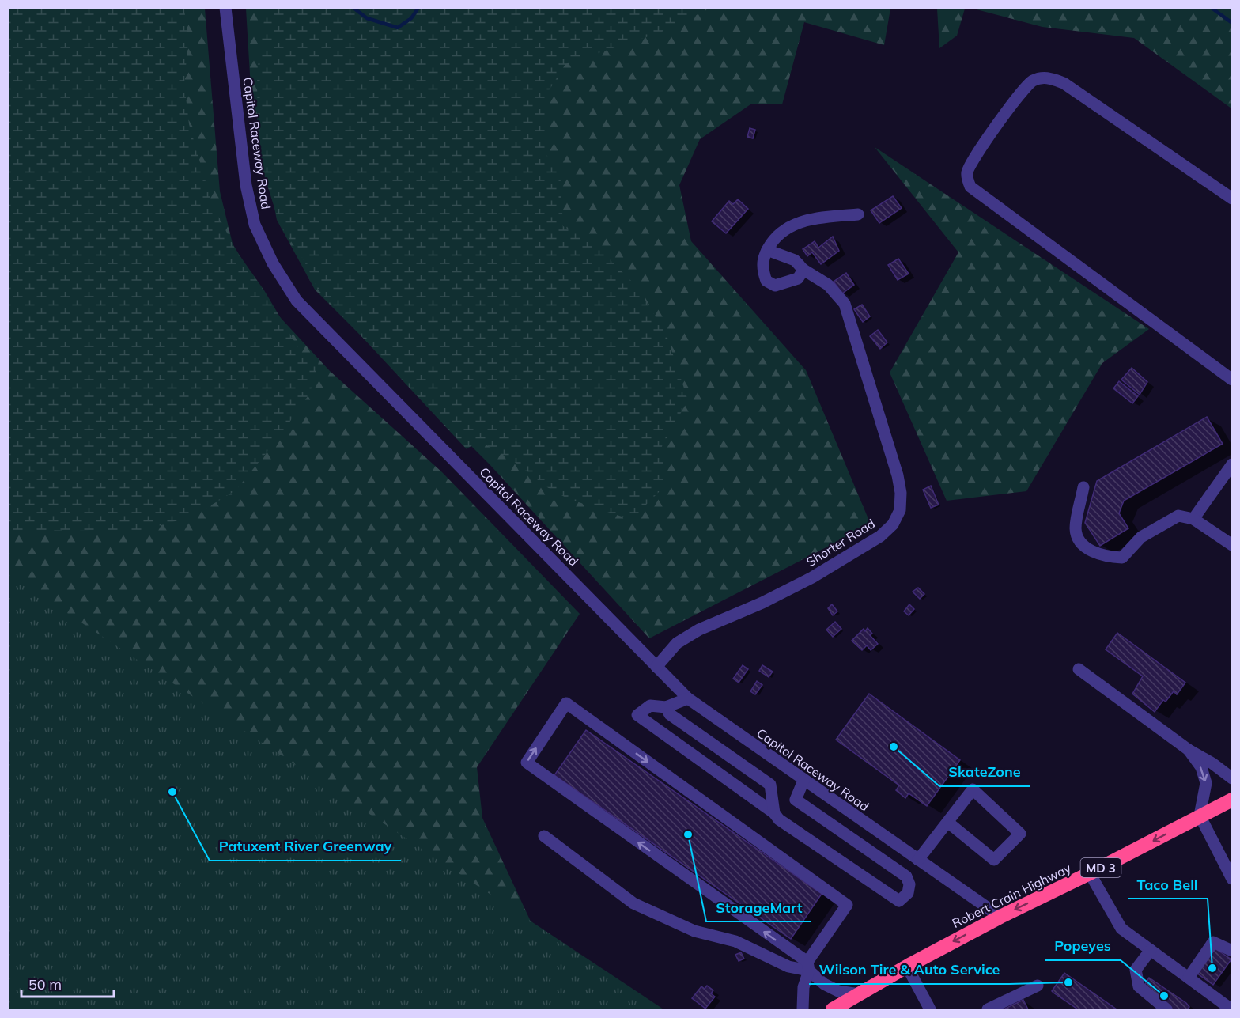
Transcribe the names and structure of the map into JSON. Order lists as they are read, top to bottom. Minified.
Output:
{"streets":{"highway":["MD 3","Robert Crain Highway"],"street":["Capitol Raceway Road","Shorter Road"]},"crossings":[["Capitol Raceway Road","Shorter Road"],["Capitol Raceway Road","Robert Crain Highway"]],"one_way":["Robert Crain Highway"],"places":["SkateZone","Patuxent River Greenway","StorageMart","Taco Bell","Wilson Tire & Auto Service","Popeyes"],"scale_bar":"50 m"}
